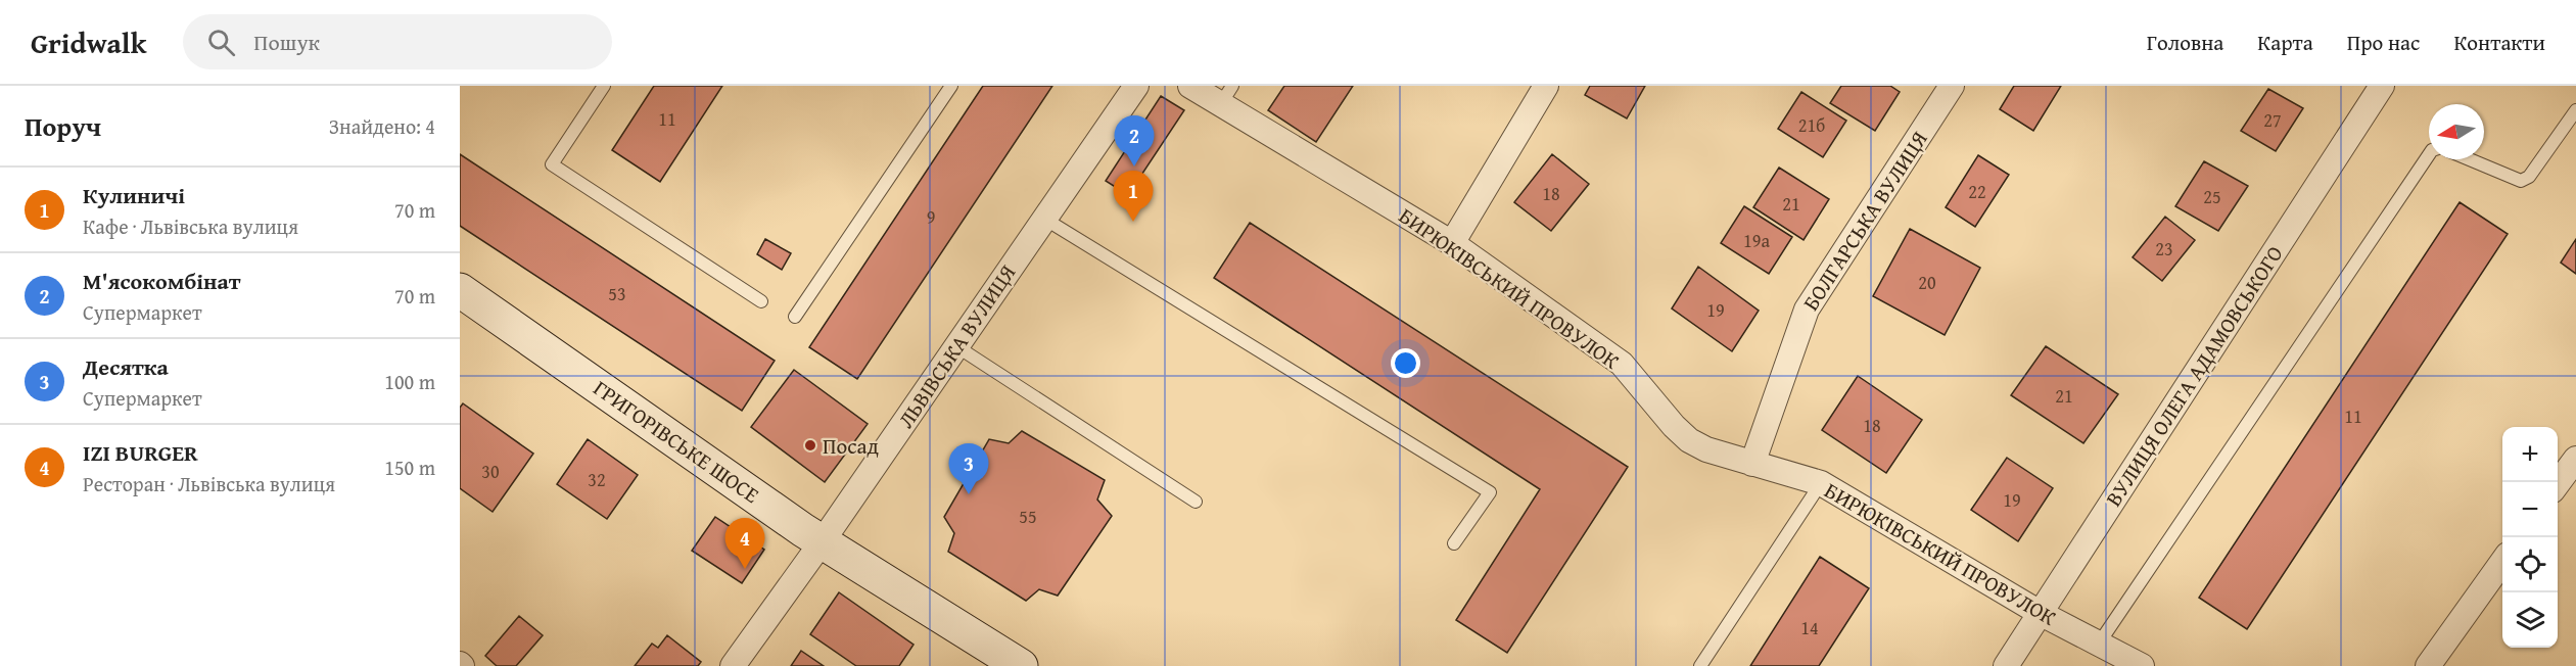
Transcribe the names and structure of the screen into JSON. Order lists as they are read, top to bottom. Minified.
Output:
{"streets":{"street":["БОЛГАРСЬКА ВУЛИЦЯ","БИРЮКІВСЬКИЙ ПРОВУЛОК","ЛЬВІВСЬКА ВУЛИЦЯ","ВУЛИЦЯ ОЛЕГА АДАМОВСЬКОГО","ГРИГОРІВСЬКЕ ШОСЕ"]},"crossings":[["БОЛГАРСЬКА ВУЛИЦЯ","БИРЮКІВСЬКИЙ ПРОВУЛОК"],["БИРЮКІВСЬКИЙ ПРОВУЛОК","ВУЛИЦЯ ОЛЕГА АДАМОВСЬКОГО"],["ЛЬВІВСЬКА ВУЛИЦЯ","ГРИГОРІВСЬКЕ ШОСЕ"]],"places":["Посад"],"house_numbers":["11","27","21б","22","18","25","21","9","19а","23","20","53","19","21","11","18","30","32","19","55","14"],"north":"left","page":{"header":"Gridwalk","search":"Пошук","nav":["Головна","Карта","Про нас","Контакти"],"heading":["Поруч","Знайдено: 4"],"pins":["2","1","3","4"],"list":[{"mark":"1","name":"Кулиничі","note":"Кафе · Львівська вулиця","value":"70 m"},{"mark":"2","name":"М'ясокомбінат","note":"Супермаркет","value":"70 m"},{"mark":"3","name":"Десятка","note":"Супермаркет","value":"100 m"},{"mark":"4","name":"IZI BURGER","note":"Ресторан · Львівська вулиця","value":"150 m"}],"map_buttons":["+","−"]}}
